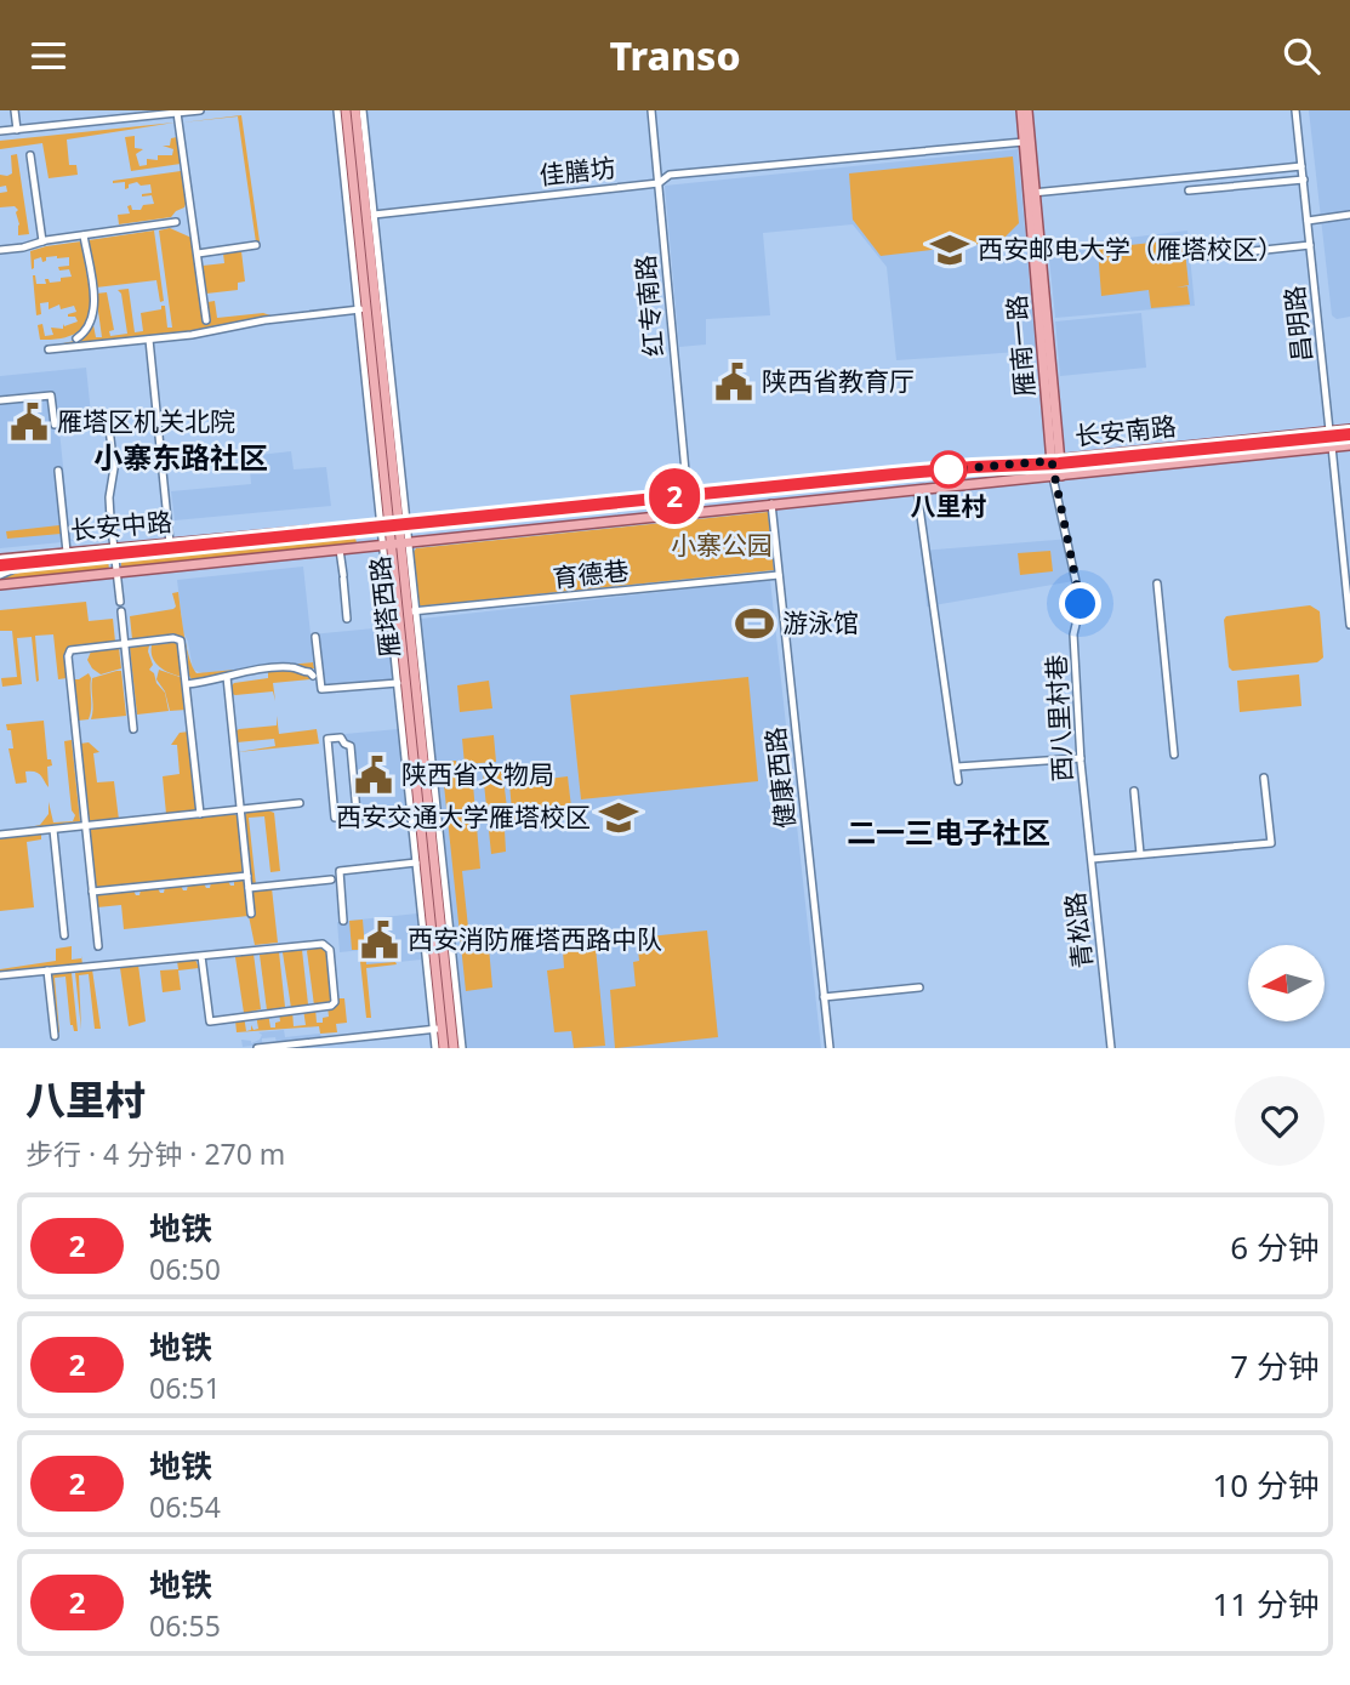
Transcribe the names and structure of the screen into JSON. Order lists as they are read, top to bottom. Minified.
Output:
{"streets":{"main road":["雁南一路","长安南路","长安中路","雁塔西路"],"street":["佳膳坊","红专南路","昌明路","育德巷","西八里村巷","健康西路","青松路"]},"crossings":[["佳膳坊","红专南路"],["佳膳坊","雁南一路"],["佳膳坊","雁塔西路"],["红专南路","长安南路"],["昌明路","长安南路"],["雁南一路","长安南路"],["雁南一路","西八里村巷"],["长安南路","长安中路"],["长安南路","雁塔西路"],["长安南路","西八里村巷"],["长安南路","健康西路"],["长安中路","雁塔西路"],["育德巷","雁塔西路"],["育德巷","健康西路"],["西八里村巷","青松路"]],"districts":["小寨东路社区","二一三电子社区"],"parks":["小寨公园"],"places":{"school or university":["西安邮电大学（雁塔校区）","西安交通大学雁塔校区"],"public building":["陕西省教育厅","雁塔区机关北院","陕西省文物局","西安消防雁塔西路中队"],"other":["八里村"],"sports":["游泳馆"]},"lines":["metro line 2"],"north":"left","page":{"header":"Transo","on_map":"2","heading":["八里村","步行 · 4 分钟 · 270 m"],"list":[{"mark":"2","name":"地铁","note":"06:50","value":"6 分钟"},{"mark":"2","name":"地铁","note":"06:51","value":"7 分钟"},{"mark":"2","name":"地铁","note":"06:54","value":"10 分钟"},{"mark":"2","name":"地铁","note":"06:55","value":"11 分钟"}]}}
